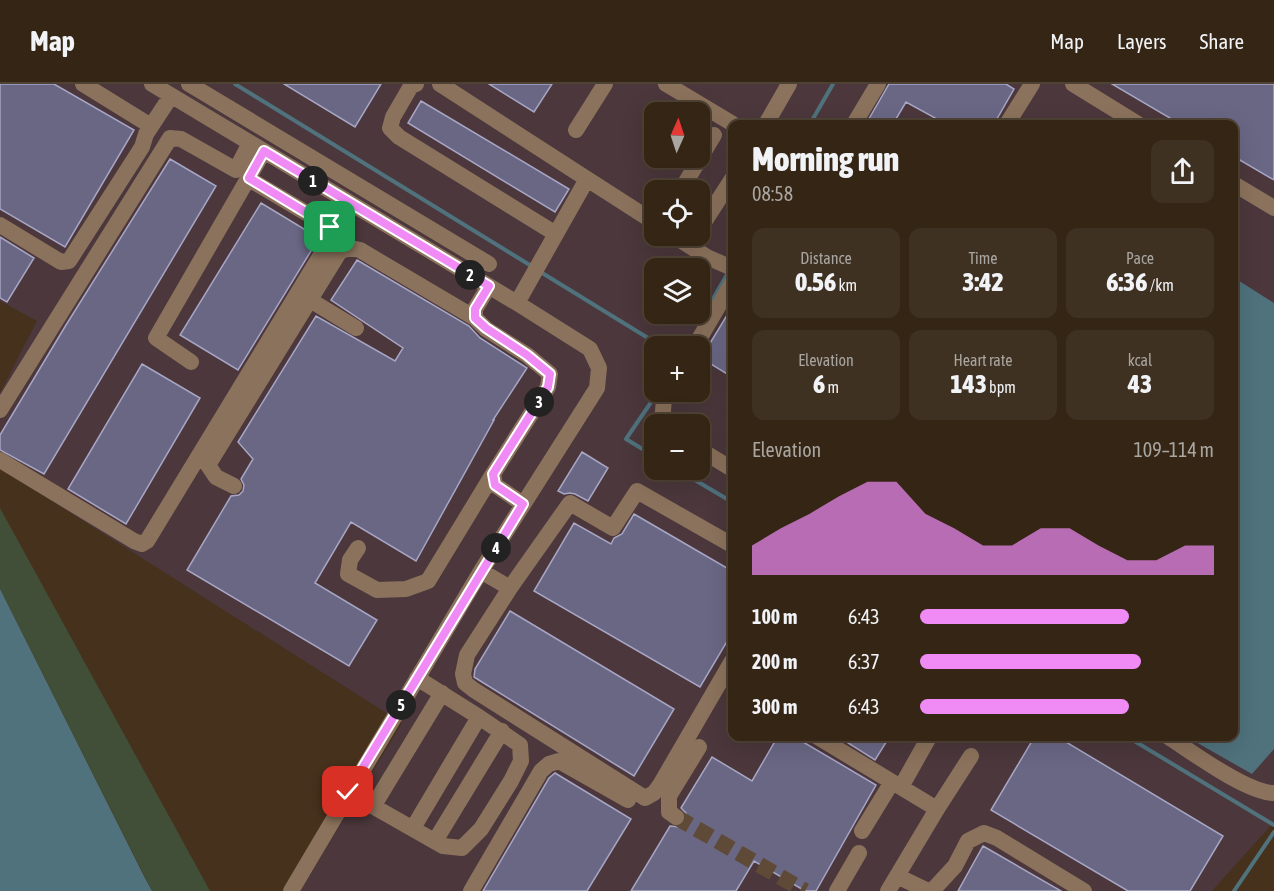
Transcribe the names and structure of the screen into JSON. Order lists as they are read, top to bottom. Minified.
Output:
{"north":"top","page":{"header":"Map","nav":["Map","Layers","Share"],"map_buttons":["+","−"],"heading":["Morning run","08:58"],"pins":["1","2","3","4","5"],"stats":[["Distance","0.56 km"],["Time","3:42"],["Pace","6:36 /km"],["Elevation","6 m"],["Heart rate","143 bpm"],["kcal","43"]],"chart":["Elevation","109–114 m"],"list":[{"name":"100 m","note":"6:43"},{"name":"200 m","note":"6:37"},{"name":"300 m","note":"6:43"}]}}
